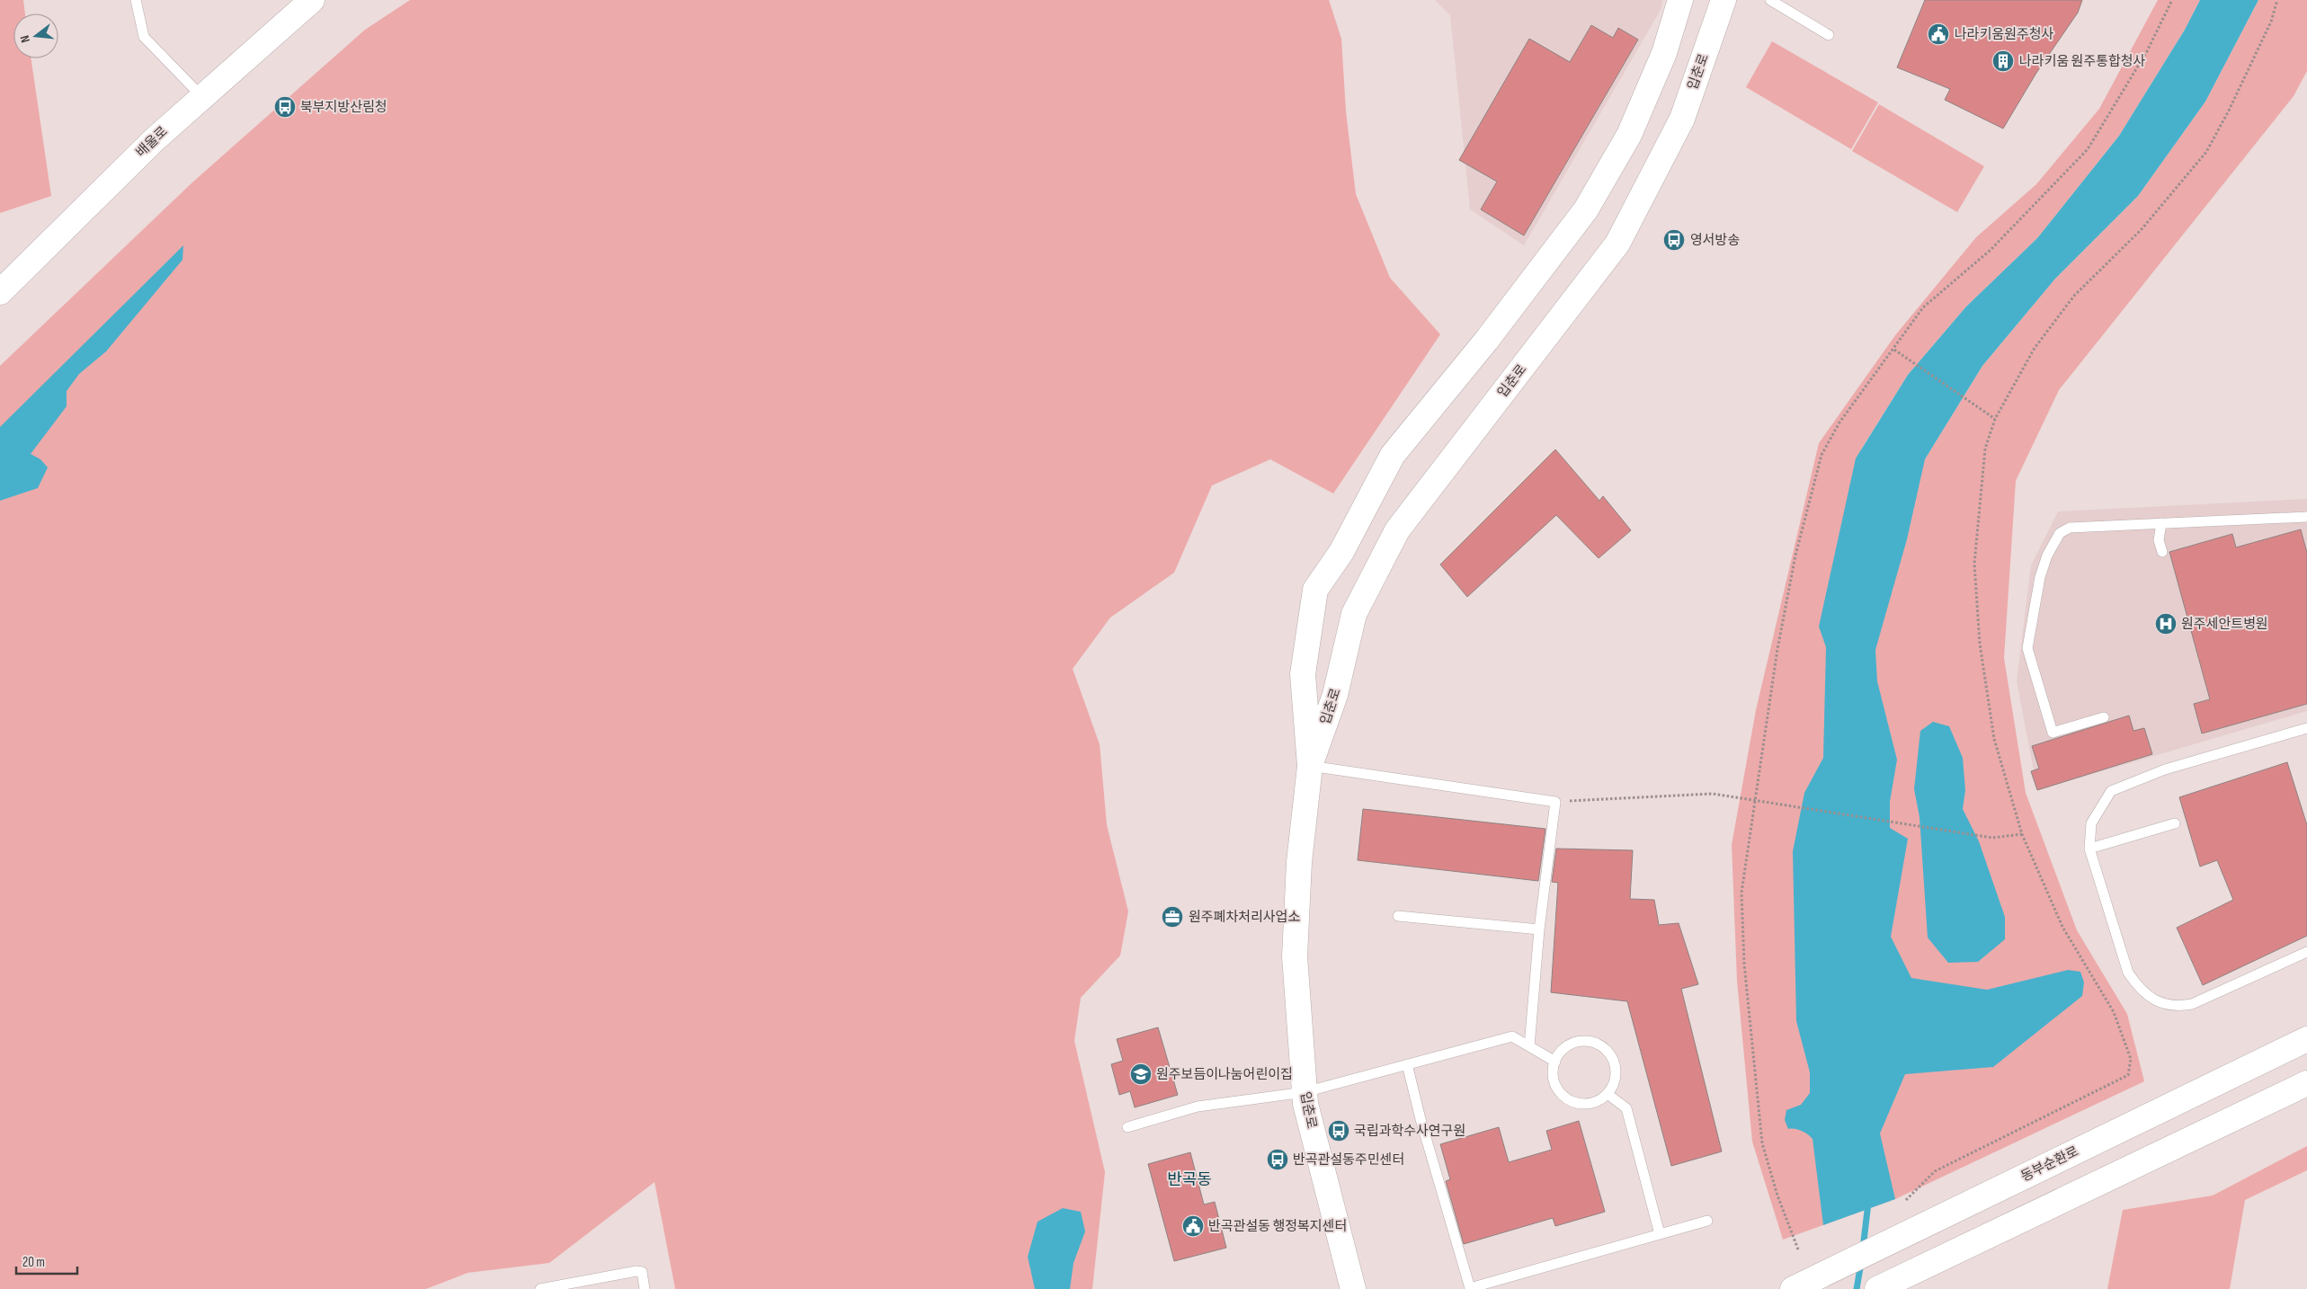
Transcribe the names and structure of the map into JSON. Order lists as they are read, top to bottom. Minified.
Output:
{"streets":{"street":["입춘로","배울로","동부순환로"]},"districts":["반곡동"],"places":{"public building":["나라키움원주청사","반곡관설동 행정복지센터"],"building":["나라키움 원주통합청사"],"bus stop":["북부지방산림청","영서방송","국립과학수사연구원","반곡관설동주민센터"],"hospital":["원주세안트병원"],"office":["원주폐차처리사업소"],"school or university":["원주보듬이나눔어린이집"]},"scale_bar":"20 m","north":"left"}
